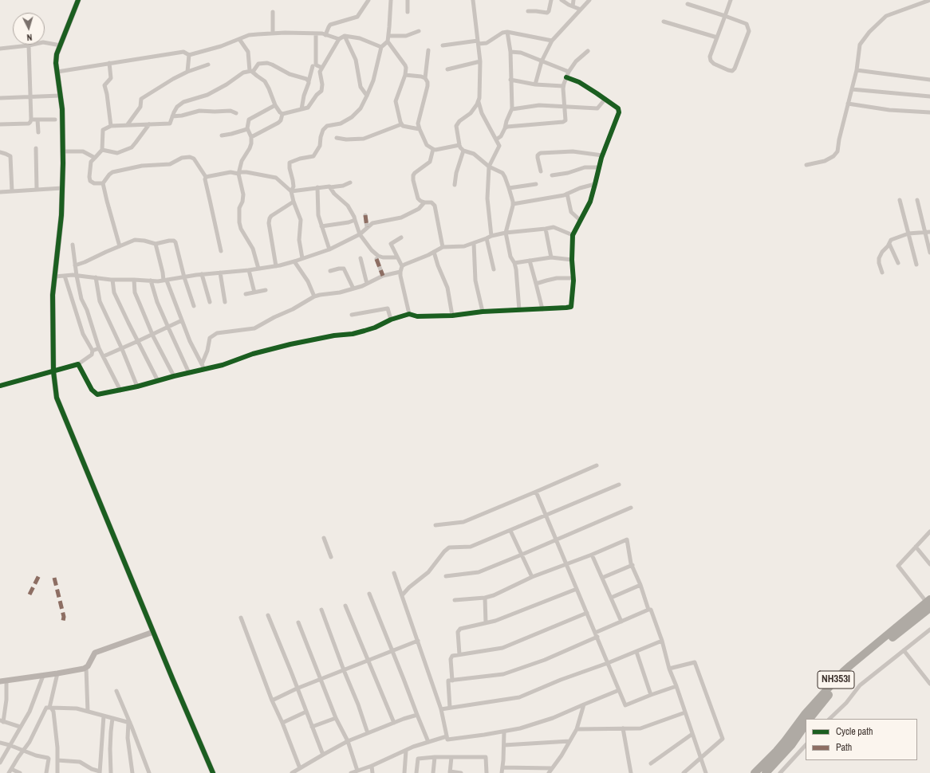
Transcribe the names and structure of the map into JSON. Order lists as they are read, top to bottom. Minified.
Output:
{"streets":{"highway":["NH353I"]},"legend":["Cycle path","Path"],"north":"bottom"}
